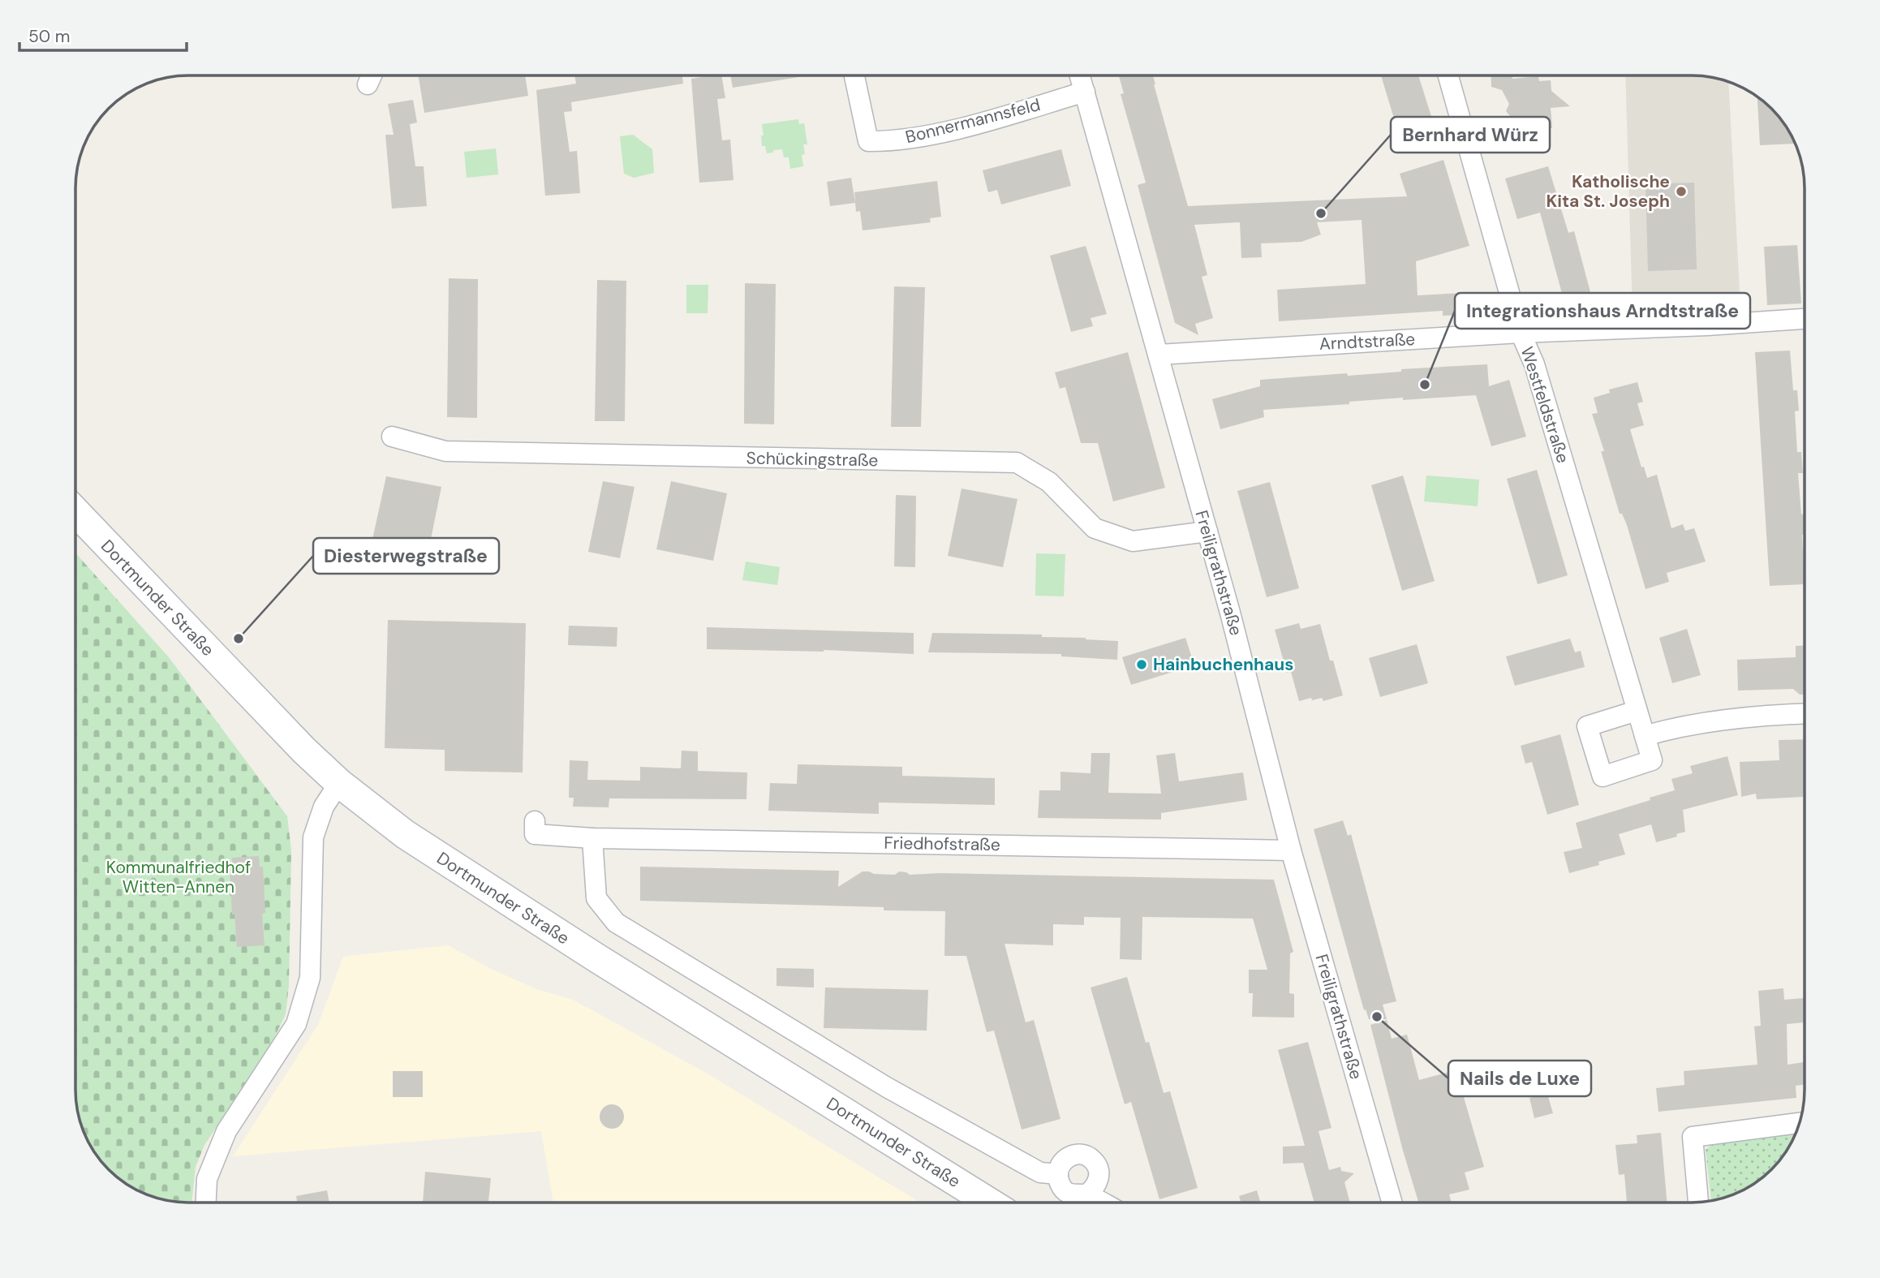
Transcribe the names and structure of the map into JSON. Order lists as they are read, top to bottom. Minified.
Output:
{"streets":{"main road":["Dortmunder Straße"],"street":["Bonnermannsfeld","Arndtstraße","Westfeldstraße","Schückingstraße","Freiligrathstraße","Friedhofstraße"]},"crossings":[["Bonnermannsfeld","Freiligrathstraße"],["Arndtstraße","Westfeldstraße"],["Arndtstraße","Freiligrathstraße"],["Schückingstraße","Freiligrathstraße"],["Freiligrathstraße","Friedhofstraße"]],"parks":["Kommunalfriedhof Witten-Annen"],"places":["Katholische Kita St. Joseph","Bernhard Würz","Integrationshaus Arndtstraße","Diesterwegstraße","Hainbuchenhaus","Nails de Luxe"],"scale_bar":"50 m"}
